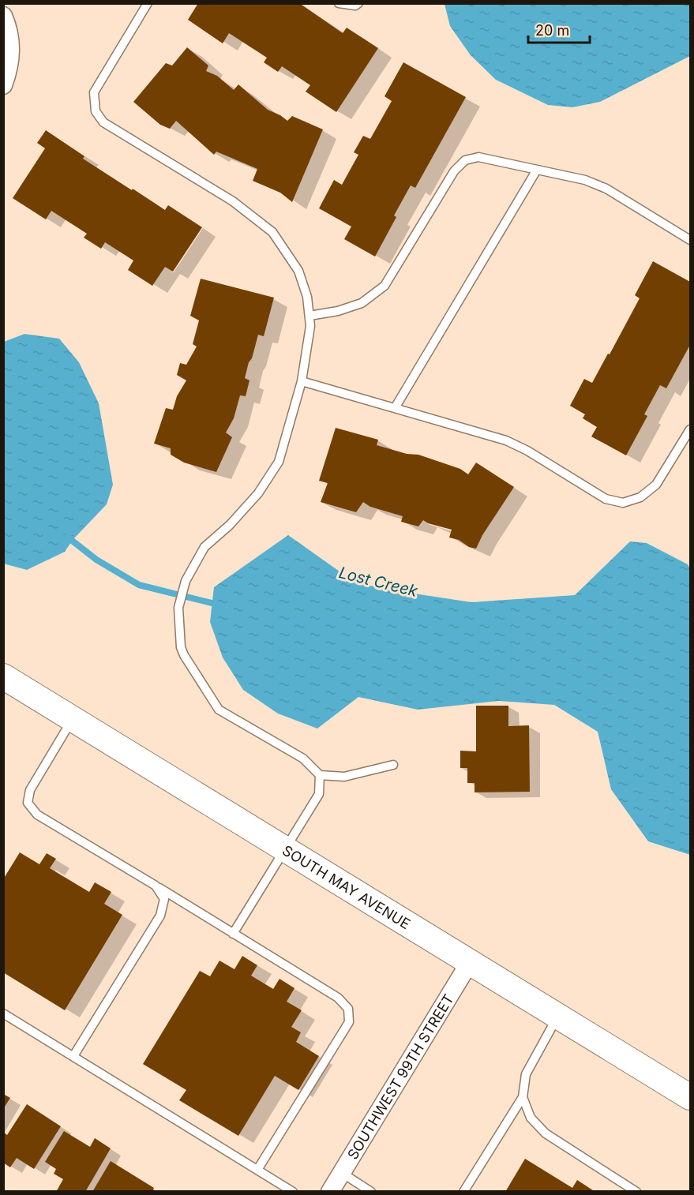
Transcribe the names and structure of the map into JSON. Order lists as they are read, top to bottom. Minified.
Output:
{"streets":{"main road":["SOUTH MAY AVENUE"],"street":["SOUTHWEST 99TH STREET"]},"crossings":[["SOUTH MAY AVENUE","SOUTHWEST 99TH STREET"]],"water":["Lost Creek"],"scale_bar":"20 m"}
